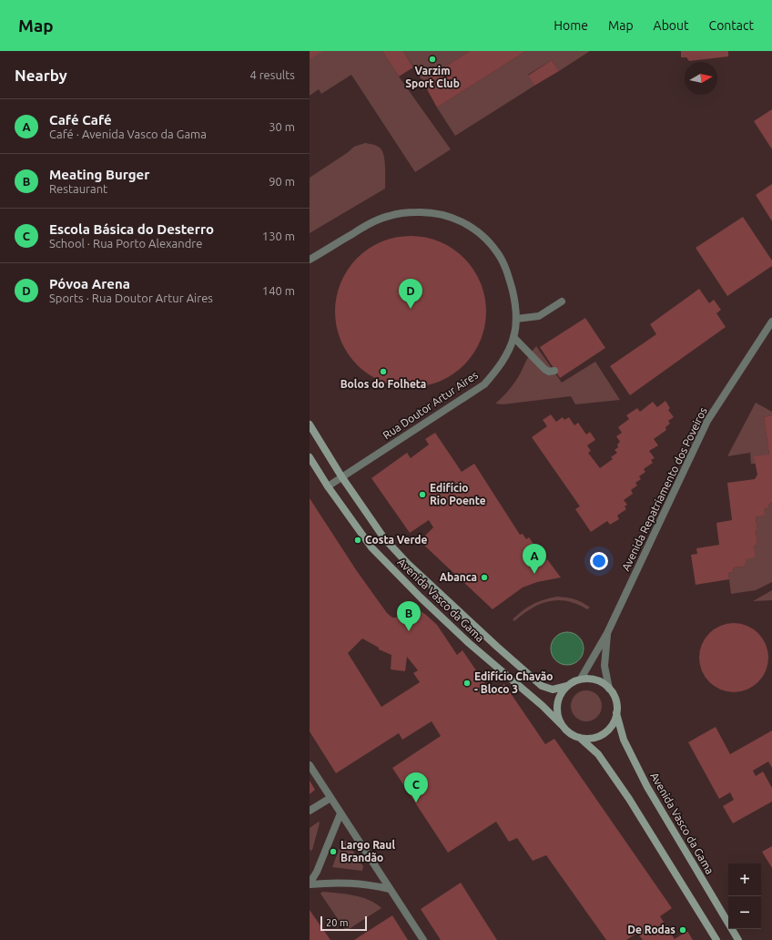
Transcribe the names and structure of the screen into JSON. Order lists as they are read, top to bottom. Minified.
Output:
{"streets":{"main road":["Avenida Vasco da Gama"],"street":["Rua Doutor Artur Aires","Avenida Repatriamento dos Poveiros"]},"crossings":[["Rua Doutor Artur Aires","Avenida Vasco da Gama"],["Avenida Repatriamento dos Poveiros","Avenida Vasco da Gama"]],"places":["Varzim Sport Club","Bolos do Folheta","Edifício Rio Poente","Costa Verde","Abanca","Edifício Chavão - Bloco 3","Largo Raul Brandão","De Rodas"],"scale_bar":"20 m","north":"right","page":{"header":"Map","nav":["Home","Map","About","Contact"],"heading":["Nearby","4 results"],"list":[{"mark":"A","name":"Café Café","note":"Café · Avenida Vasco da Gama","value":"30 m"},{"mark":"B","name":"Meating Burger","note":"Restaurant","value":"90 m"},{"mark":"C","name":"Escola Básica do Desterro","note":"School · Rua Porto Alexandre","value":"130 m"},{"mark":"D","name":"Póvoa Arena","note":"Sports · Rua Doutor Artur Aires","value":"140 m"}],"pins":["D","A","B","C"],"map_buttons":["+","−"],"scale":"20 m"}}
